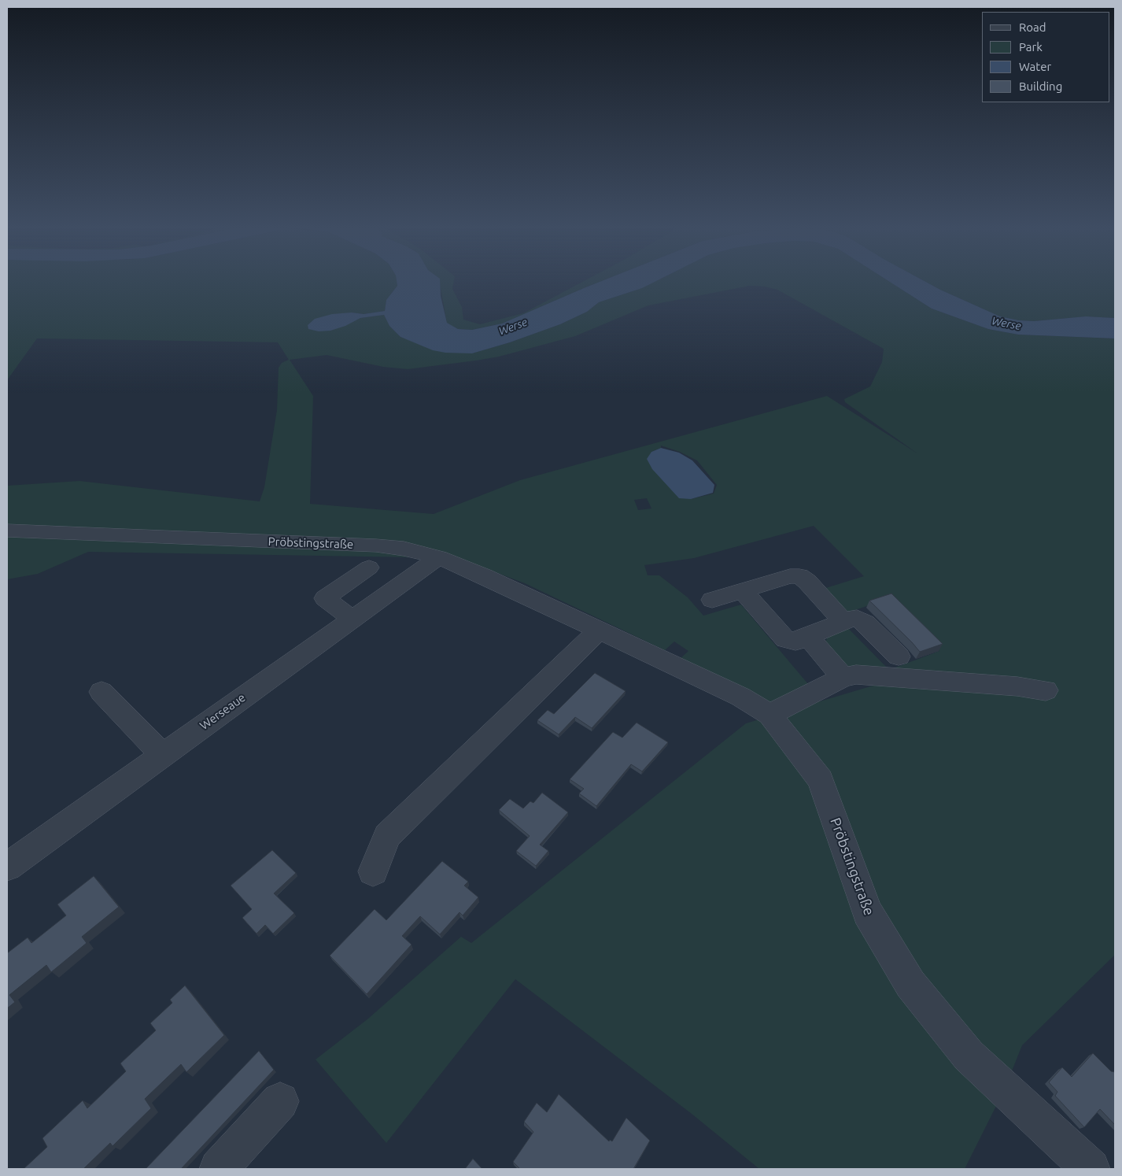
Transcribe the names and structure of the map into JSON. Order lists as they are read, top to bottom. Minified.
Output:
{"streets":{"street":["Pröbstingstraße","Werseaue"]},"crossings":[["Pröbstingstraße","Werseaue"]],"water":["Werse"],"legend":["Road","Park","Water","Building"]}
